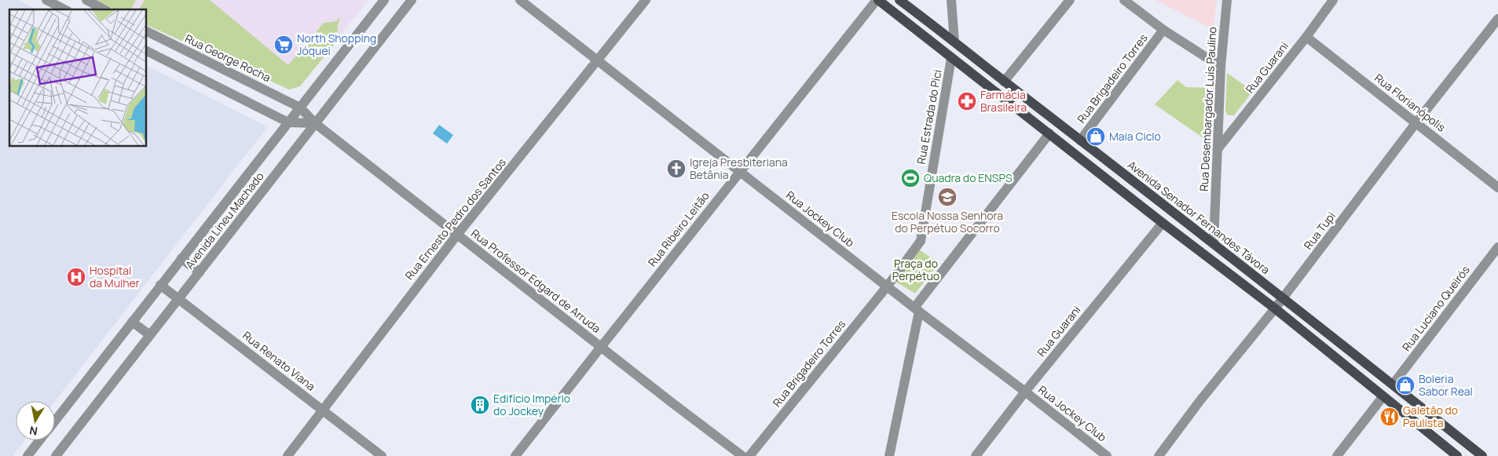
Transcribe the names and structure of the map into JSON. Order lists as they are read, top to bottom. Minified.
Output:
{"streets":{"main road":["Avenida Senador Fernandes Távora"],"street":["Rua George Rocha","Rua Guarani","Rua Brigadeiro Torres","Rua Florianópolis","Rua Desembargador Luís Paulino","Rua Estrada do Pici","Rua Ernesto Pedro dos Santos","Rua Jockey Club","Avenida Lineu Machado","Rua Ribeiro Leitão","Rua Tupi","Rua Professor Edgard de Arruda","Rua Luciano Queirós","Rua Renato Viana"]},"crossings":[["Rua George Rocha","Avenida Lineu Machado"],["Rua George Rocha","Rua Professor Edgard de Arruda"],["Rua Guarani","Rua Florianópolis"],["Rua Guarani","Rua Desembargador Luís Paulino"],["Rua Guarani","Rua Jockey Club"],["Rua Brigadeiro Torres","Rua Estrada do Pici"],["Rua Brigadeiro Torres","Avenida Senador Fernandes Távora"],["Rua Brigadeiro Torres","Rua Jockey Club"],["Rua Florianópolis","Rua Tupi"],["Rua Desembargador Luís Paulino","Avenida Senador Fernandes Távora"],["Rua Estrada do Pici","Rua Jockey Club"],["Avenida Senador Fernandes Távora","Rua Tupi"],["Avenida Senador Fernandes Távora","Rua Luciano Queirós"],["Rua Ernesto Pedro dos Santos","Rua Jockey Club"],["Rua Ernesto Pedro dos Santos","Rua Professor Edgard de Arruda"],["Rua Ernesto Pedro dos Santos","Rua Renato Viana"],["Rua Jockey Club","Rua Ribeiro Leitão"],["Avenida Lineu Machado","Rua Professor Edgard de Arruda"],["Avenida Lineu Machado","Rua Renato Viana"],["Rua Ribeiro Leitão","Rua Professor Edgard de Arruda"]],"parks":["Praça do Perpétuo"],"places":{"supermarket":["North Shopping Jóquei"],"pharmacy":["Farmácia Brasileira"],"shop":["Maia Ciclo","Boleria Sabor Real"],"church":["Igreja Presbiteriana Betânia"],"sports":["Quadra do ENSPS"],"school or university":["Escola Nossa Senhora do Perpétuo Socorro"],"hospital":["Hospital da Mulher"],"building":["Edifício Império do Jockey"],"restaurant":["Galetão do Paulista"]},"north":"bottom"}
